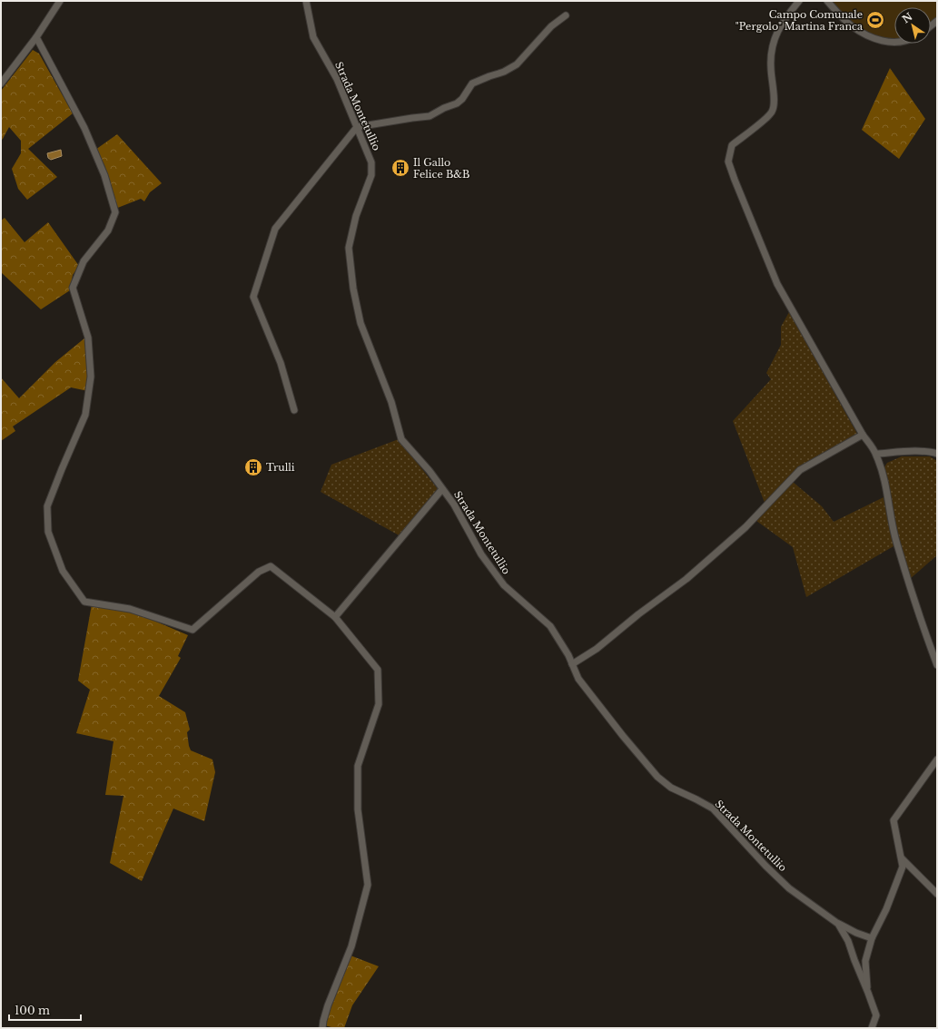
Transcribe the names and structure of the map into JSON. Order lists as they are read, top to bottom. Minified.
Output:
{"streets":{"street":["Strada Montetullio"]},"places":{"sports":["Campo Comunale \"Pergolo\" Martina Franca"],"building":["Il Gallo Felice B&B","Trulli"]},"scale_bar":"100 m","north":"top left"}
